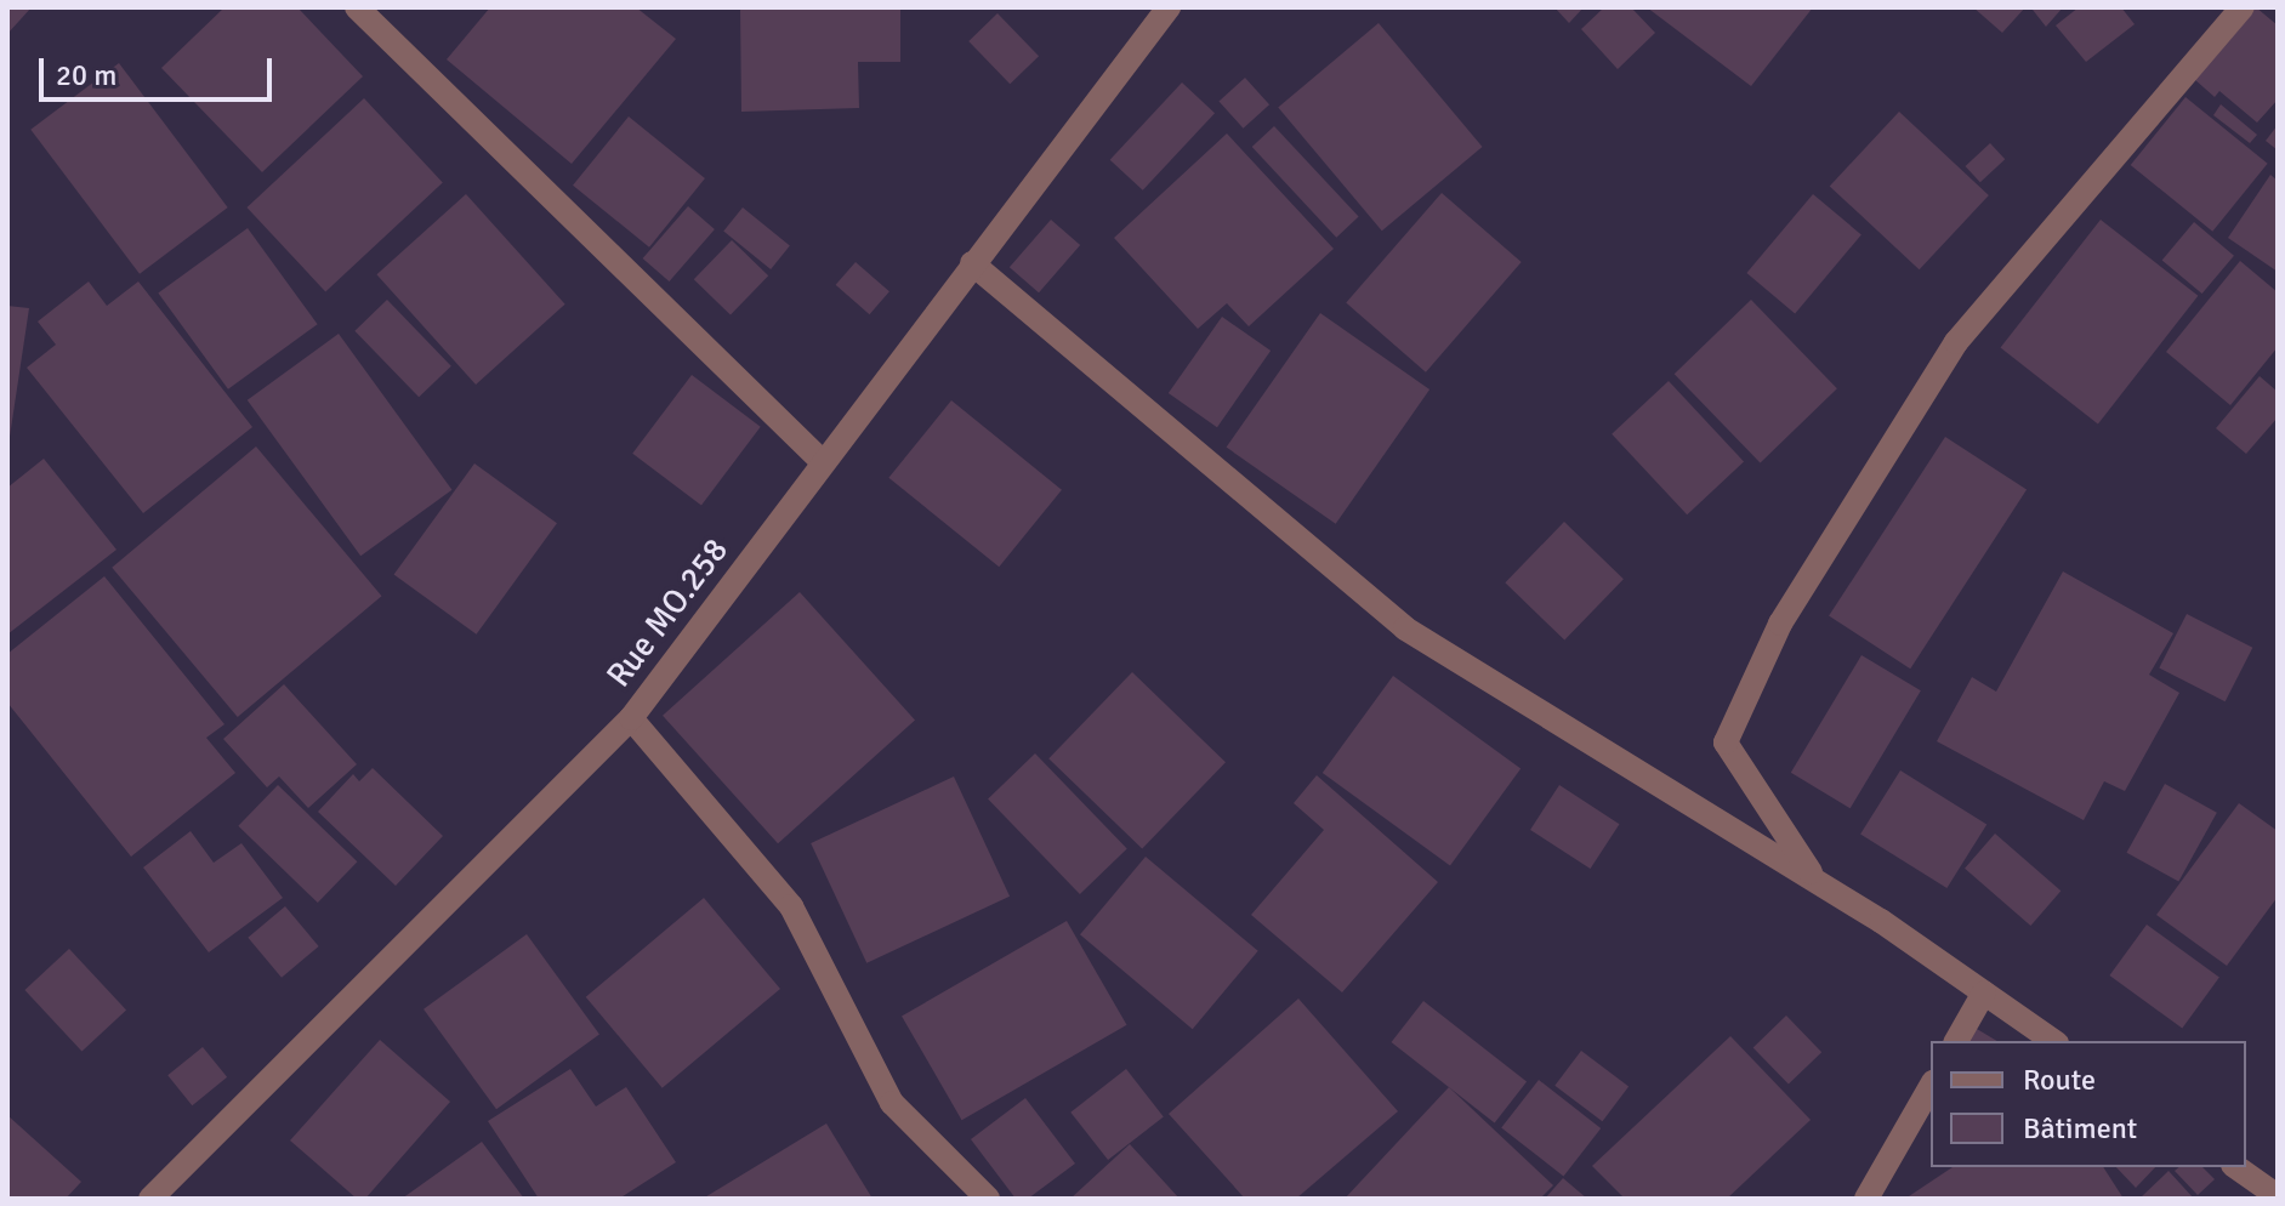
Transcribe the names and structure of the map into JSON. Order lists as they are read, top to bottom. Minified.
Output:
{"streets":{"street":["Rue MO.258"]},"legend":["Route","Bâtiment"],"scale_bar":"20 m"}
